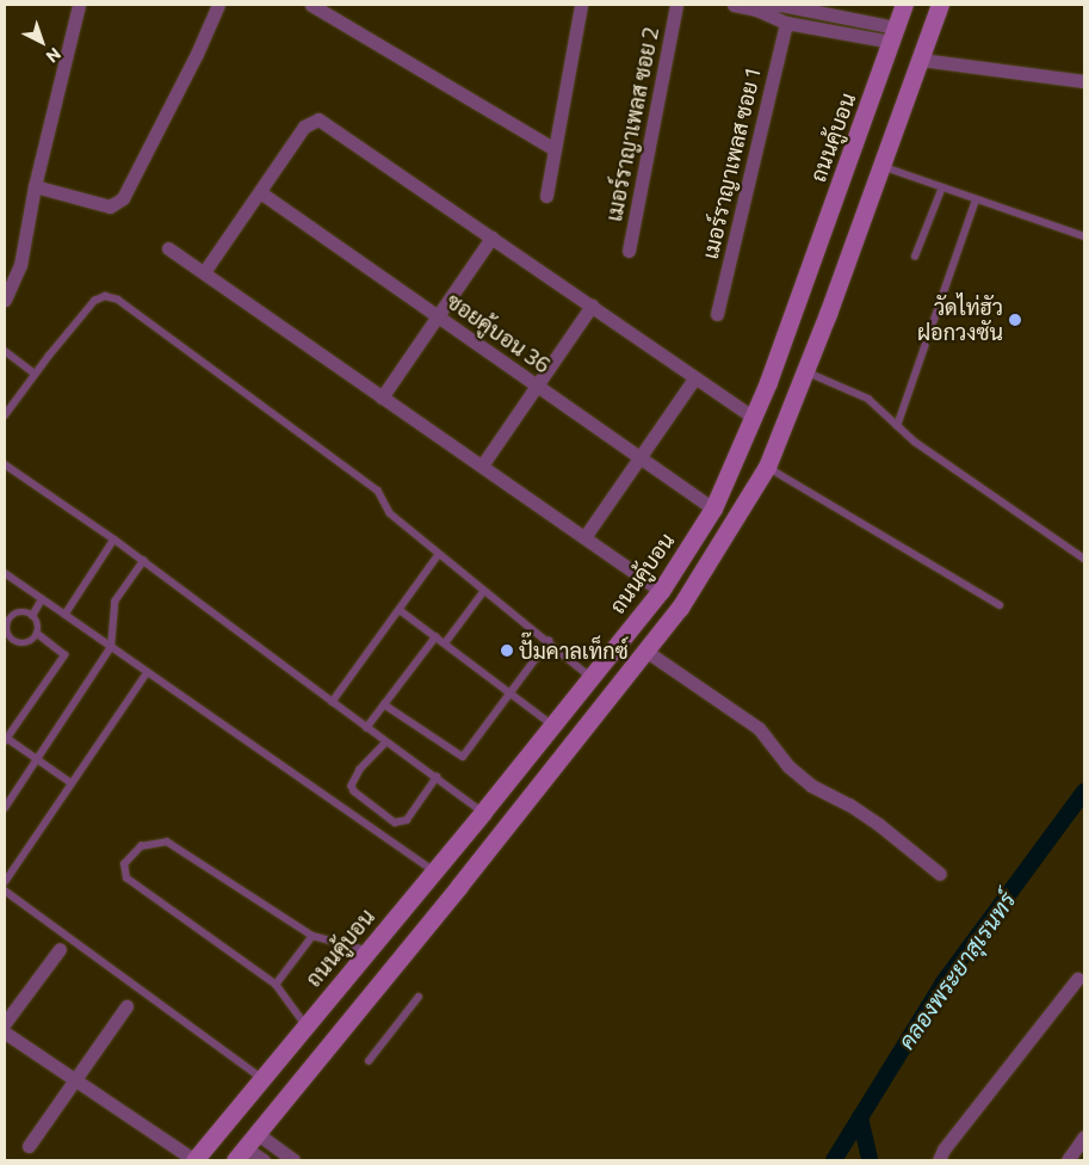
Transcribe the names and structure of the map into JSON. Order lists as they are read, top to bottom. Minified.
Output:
{"streets":{"main road":["ถนนคู้บอน"],"street":["เมอร์ราญาเพลส ซอย 2","เมอร์ราญาเพลส ซอย 1","ซอยคู้บอน 36"]},"crossings":[["ถนนคู้บอน","ซอยคู้บอน 36"]],"water":["คลองพระยาสุเรนทร์"],"places":["วัดไท่ฮัว ฝอกวงซัน","ปั๊มคาลเท็กซ์"],"north":"bottom right"}
